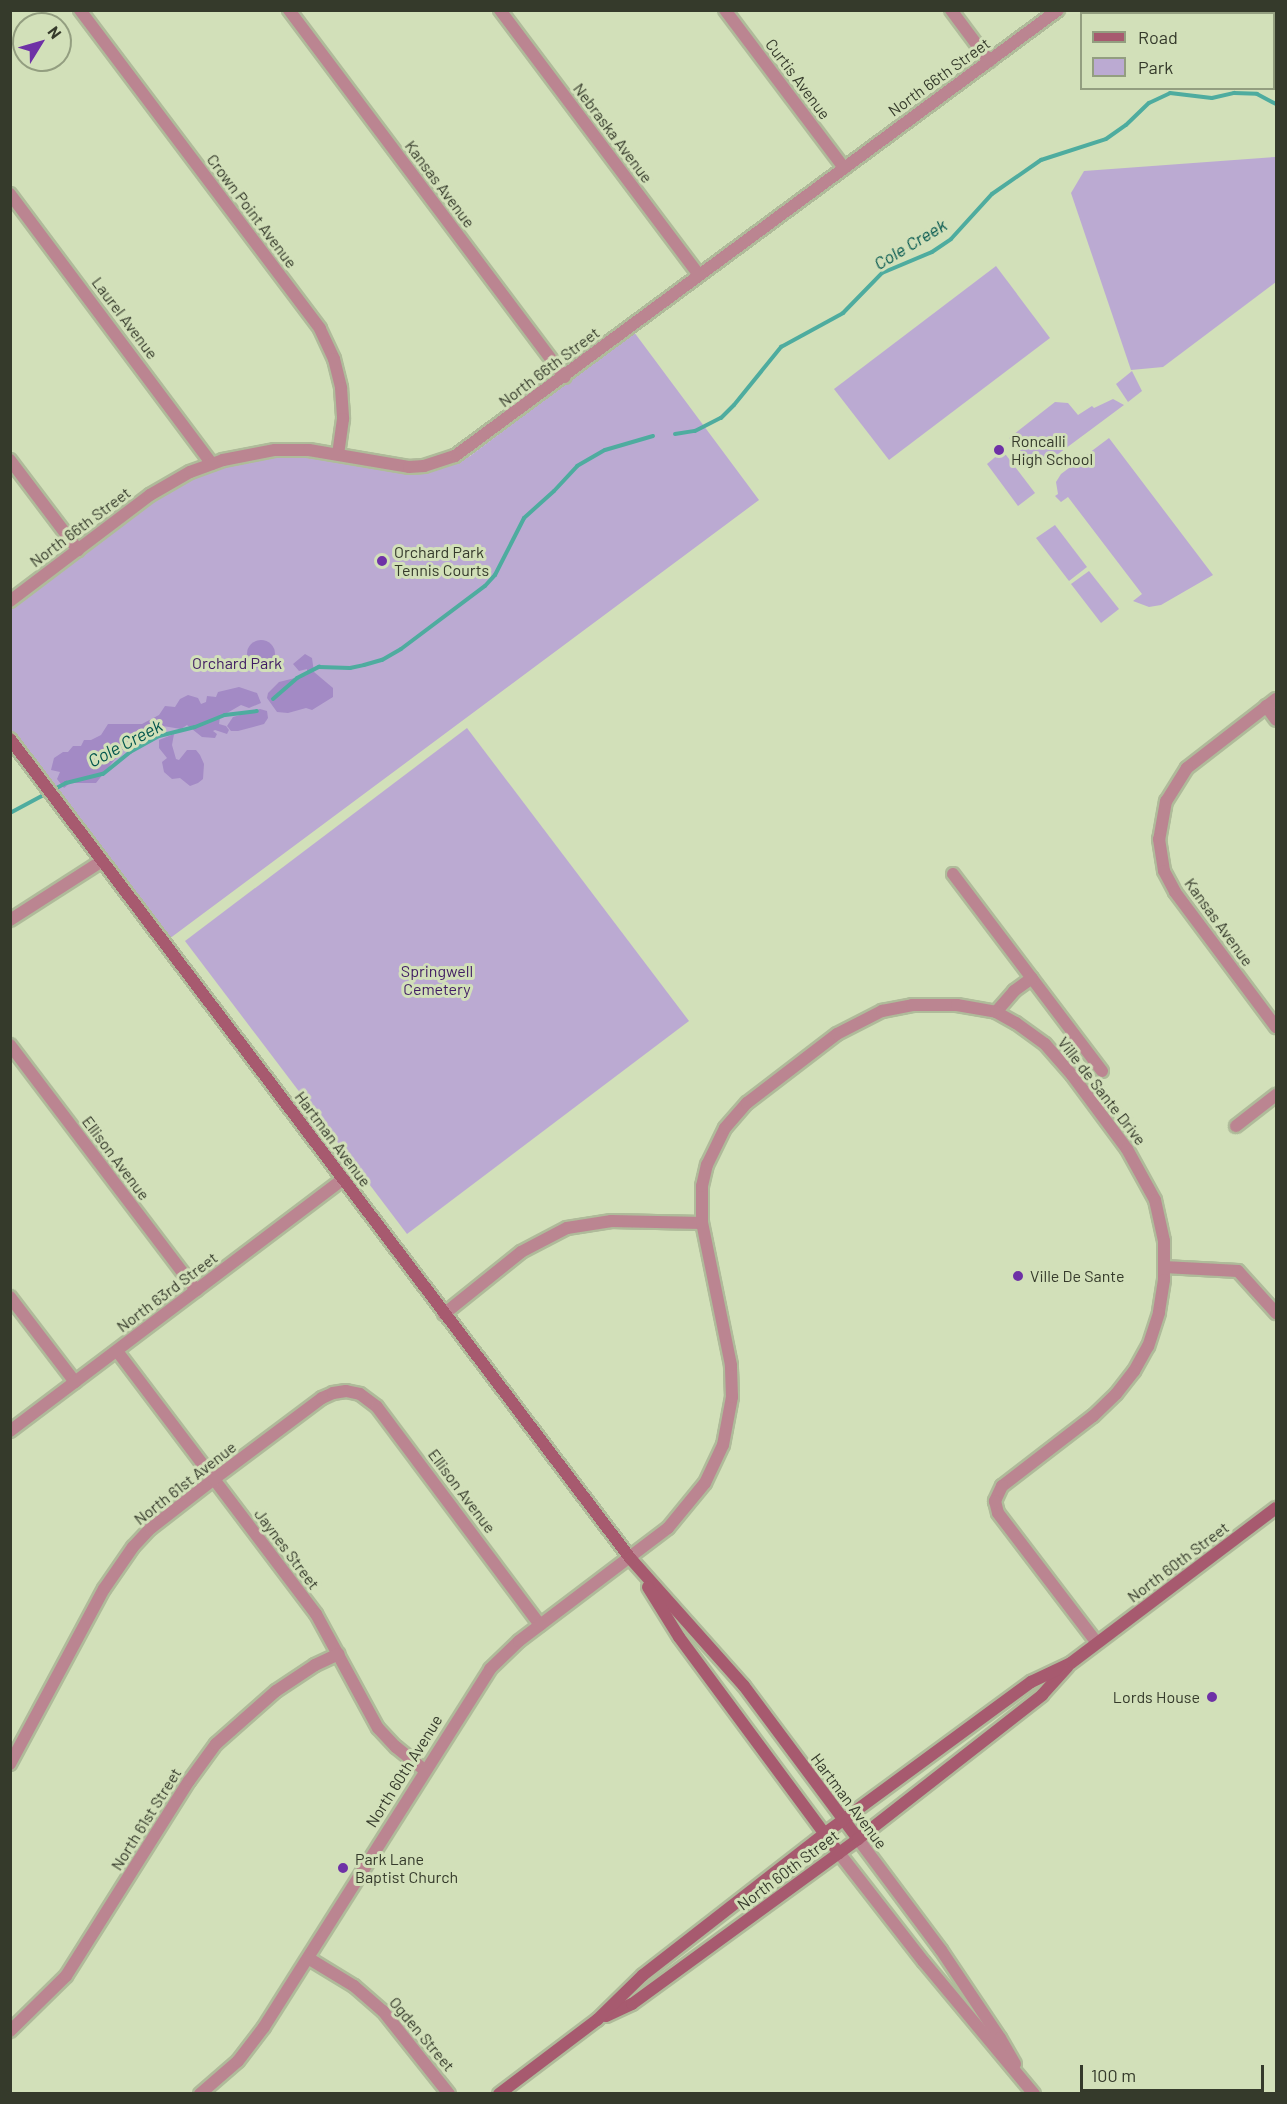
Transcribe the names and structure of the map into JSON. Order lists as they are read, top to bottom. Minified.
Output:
{"streets":{"main road":["Hartman Avenue","North 60th Street"],"street":["North 66th Street","Curtis Avenue","Nebraska Avenue","Kansas Avenue","Crown Point Avenue","Laurel Avenue","Ville de Sante Drive","Ellison Avenue","North 63rd Street","North 61st Avenue","Jaynes Street","North 60th Avenue","North 61st Street","Ogden Street"]},"crossings":[["North 66th Street","Curtis Avenue"],["North 66th Street","Nebraska Avenue"],["North 66th Street","Kansas Avenue"],["North 66th Street","Crown Point Avenue"],["North 66th Street","Laurel Avenue"],["Ville de Sante Drive","Hartman Avenue"],["Ville de Sante Drive","North 60th Street"],["Ville de Sante Drive","North 60th Avenue"],["Hartman Avenue","North 63rd Street"],["Hartman Avenue","North 60th Street"],["Hartman Avenue","North 60th Avenue"],["Ellison Avenue","North 63rd Street"],["Ellison Avenue","North 61st Avenue"],["Ellison Avenue","North 60th Avenue"],["North 63rd Street","Jaynes Street"],["North 61st Avenue","Jaynes Street"],["Jaynes Street","North 60th Avenue"],["Jaynes Street","North 61st Street"],["North 60th Avenue","Ogden Street"]],"water":["Cole Creek"],"parks":["Orchard Park","Springwell Cemetery"],"places":["Roncalli High School","Orchard Park Tennis Courts","Ville De Sante","Lords House","Park Lane Baptist Church"],"legend":["Road","Park"],"scale_bar":"100 m","north":"top right"}
